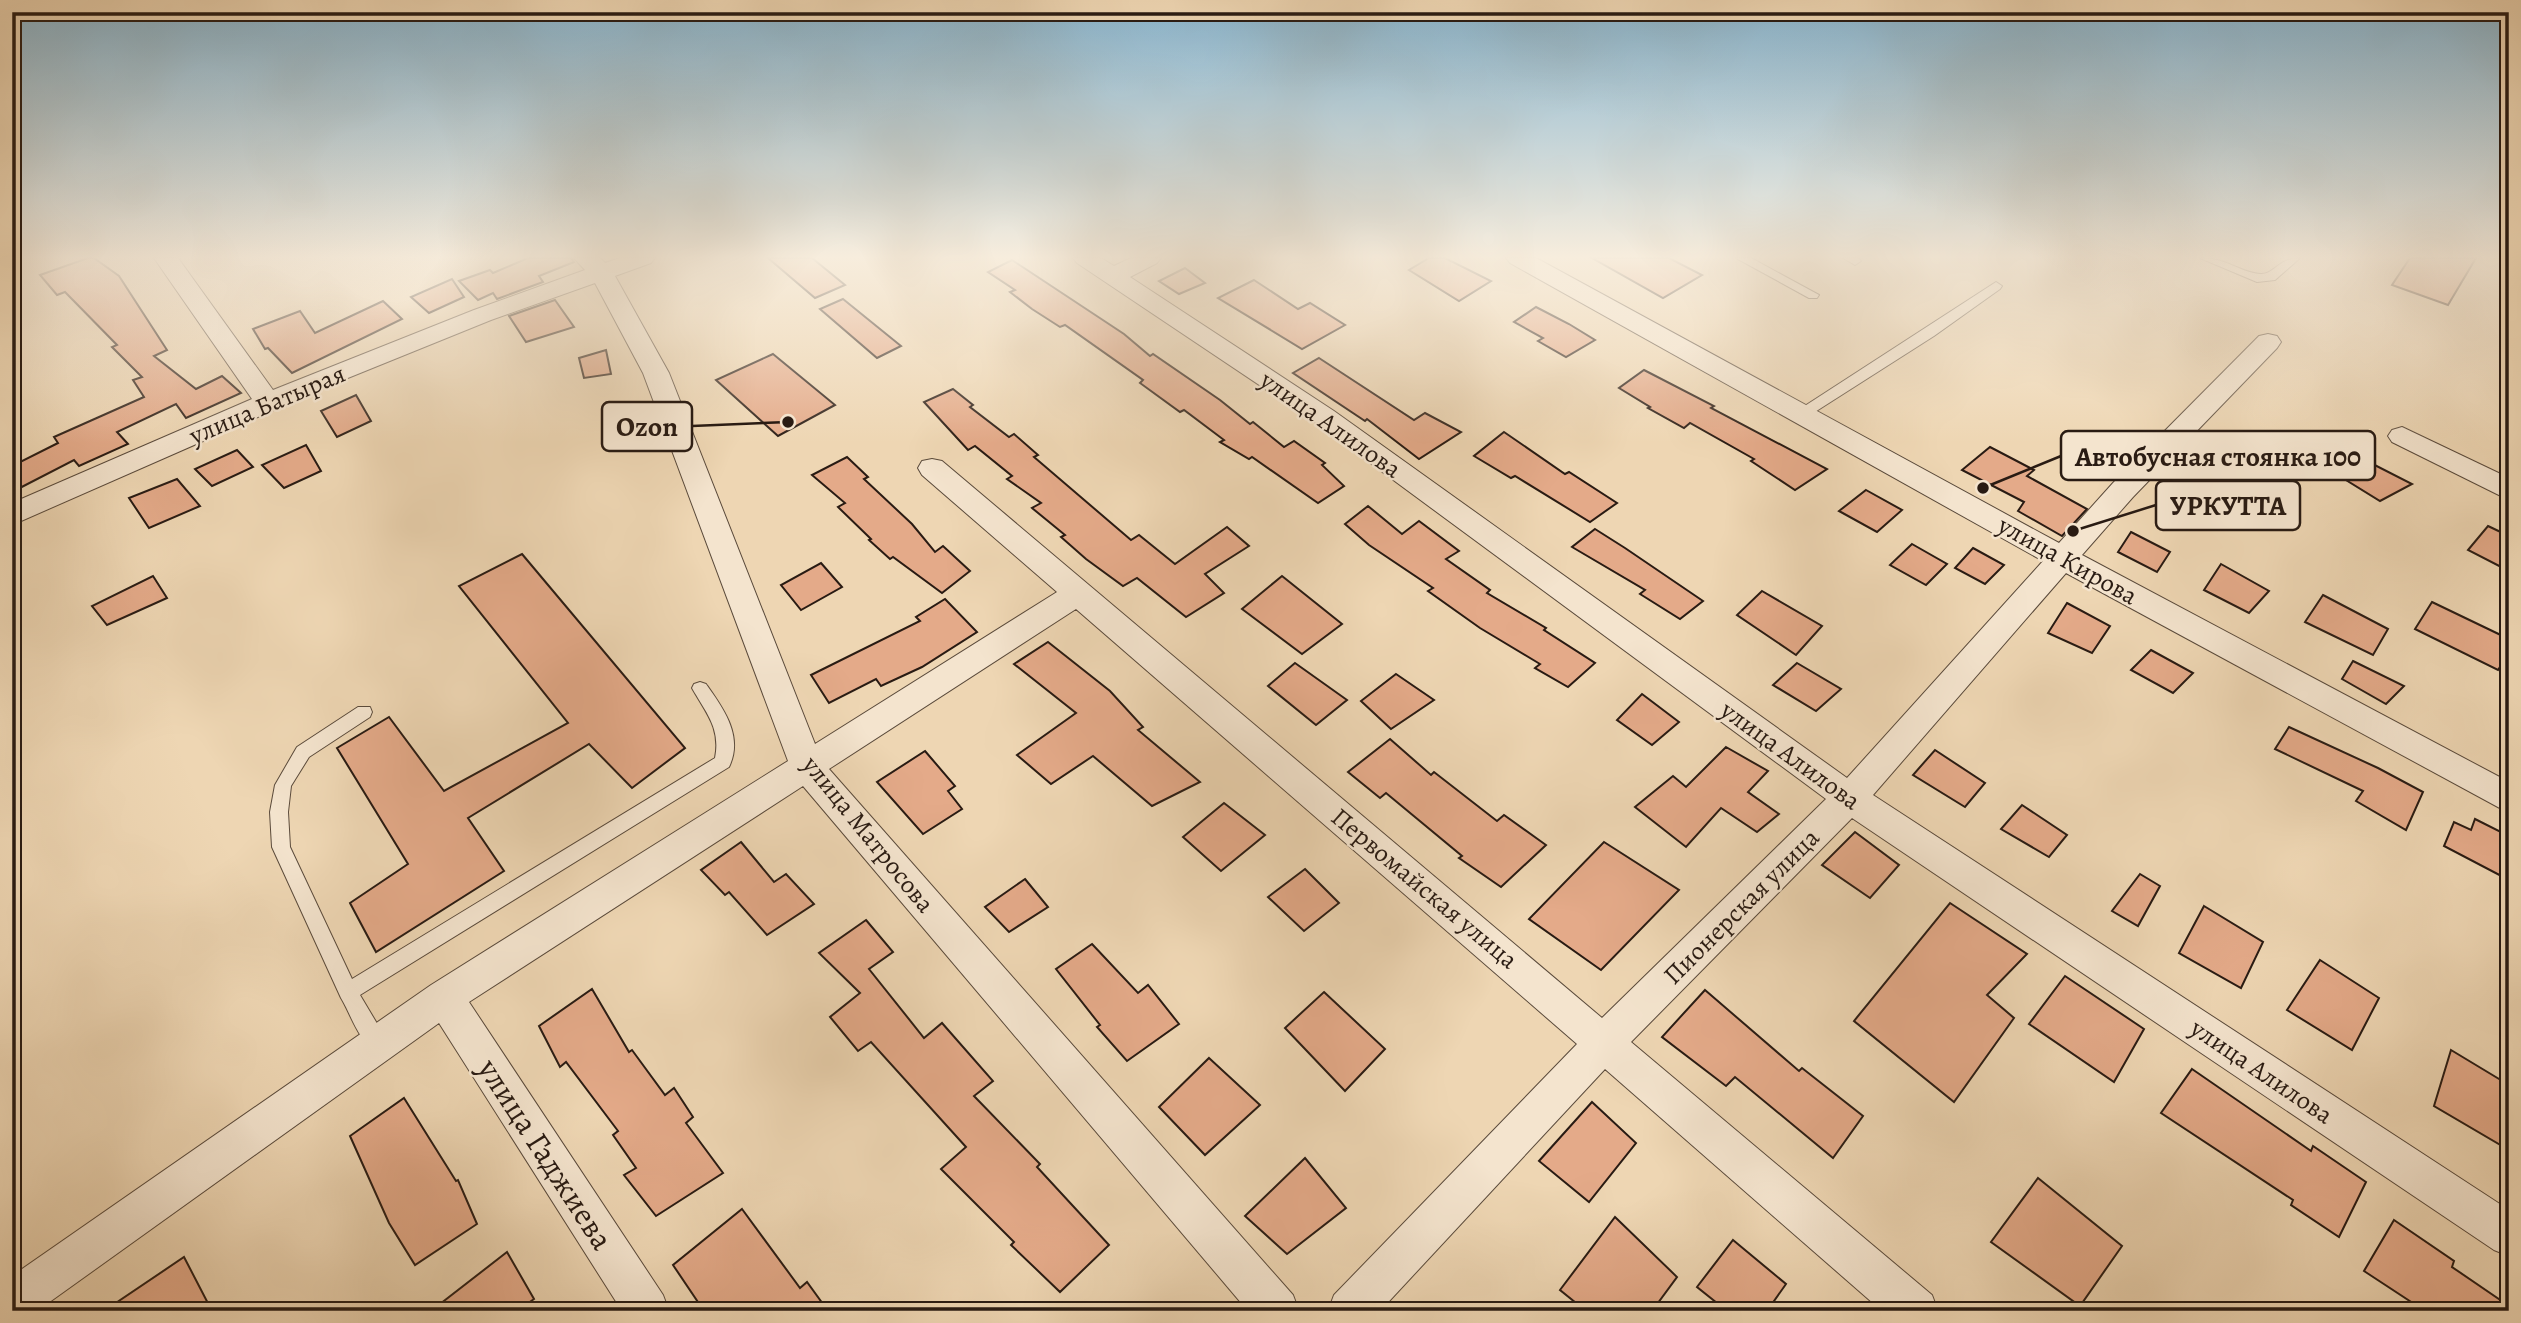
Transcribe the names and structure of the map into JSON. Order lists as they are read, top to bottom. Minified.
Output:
{"streets":{"street":["улица Батырая","улица Алилова","улица Кирова","улица Матросова","Первомайская улица","Пионерская улица","улица Гаджиева"]},"crossings":[["улица Алилова","Пионерская улица"],["улица Кирова","Пионерская улица"],["Первомайская улица","Пионерская улица"]],"places":["Ozon","Автобусная стоянка 100","УРКУТТА"]}
